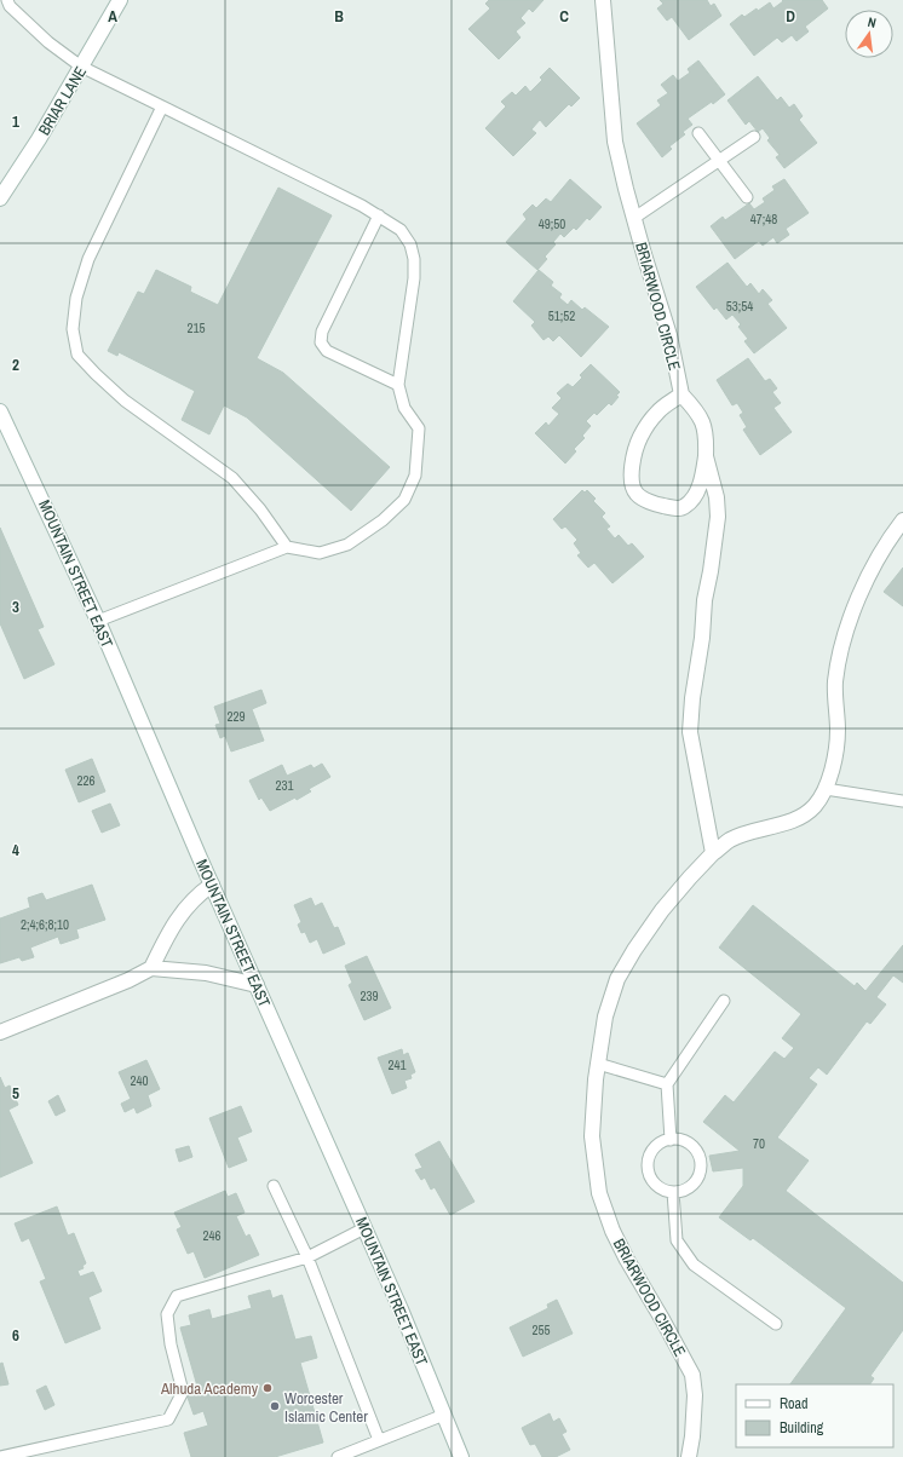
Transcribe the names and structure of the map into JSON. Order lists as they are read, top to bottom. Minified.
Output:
{"streets":{"street":["BRIAR LANE","BRIARWOOD CIRCLE","MOUNTAIN STREET EAST"]},"places":["Alhuda Academy","Worcester Islamic Center"],"house_numbers":["47;48","49;50","53;54","51;52","215","229","226","231","2;4;6;8;10","239","241","240","70","246","255"],"legend":["Road","Building"],"north":"top","grid":{"columns":["A","B","C","D"],"rows":["1","2","3","4","5","6"]}}
